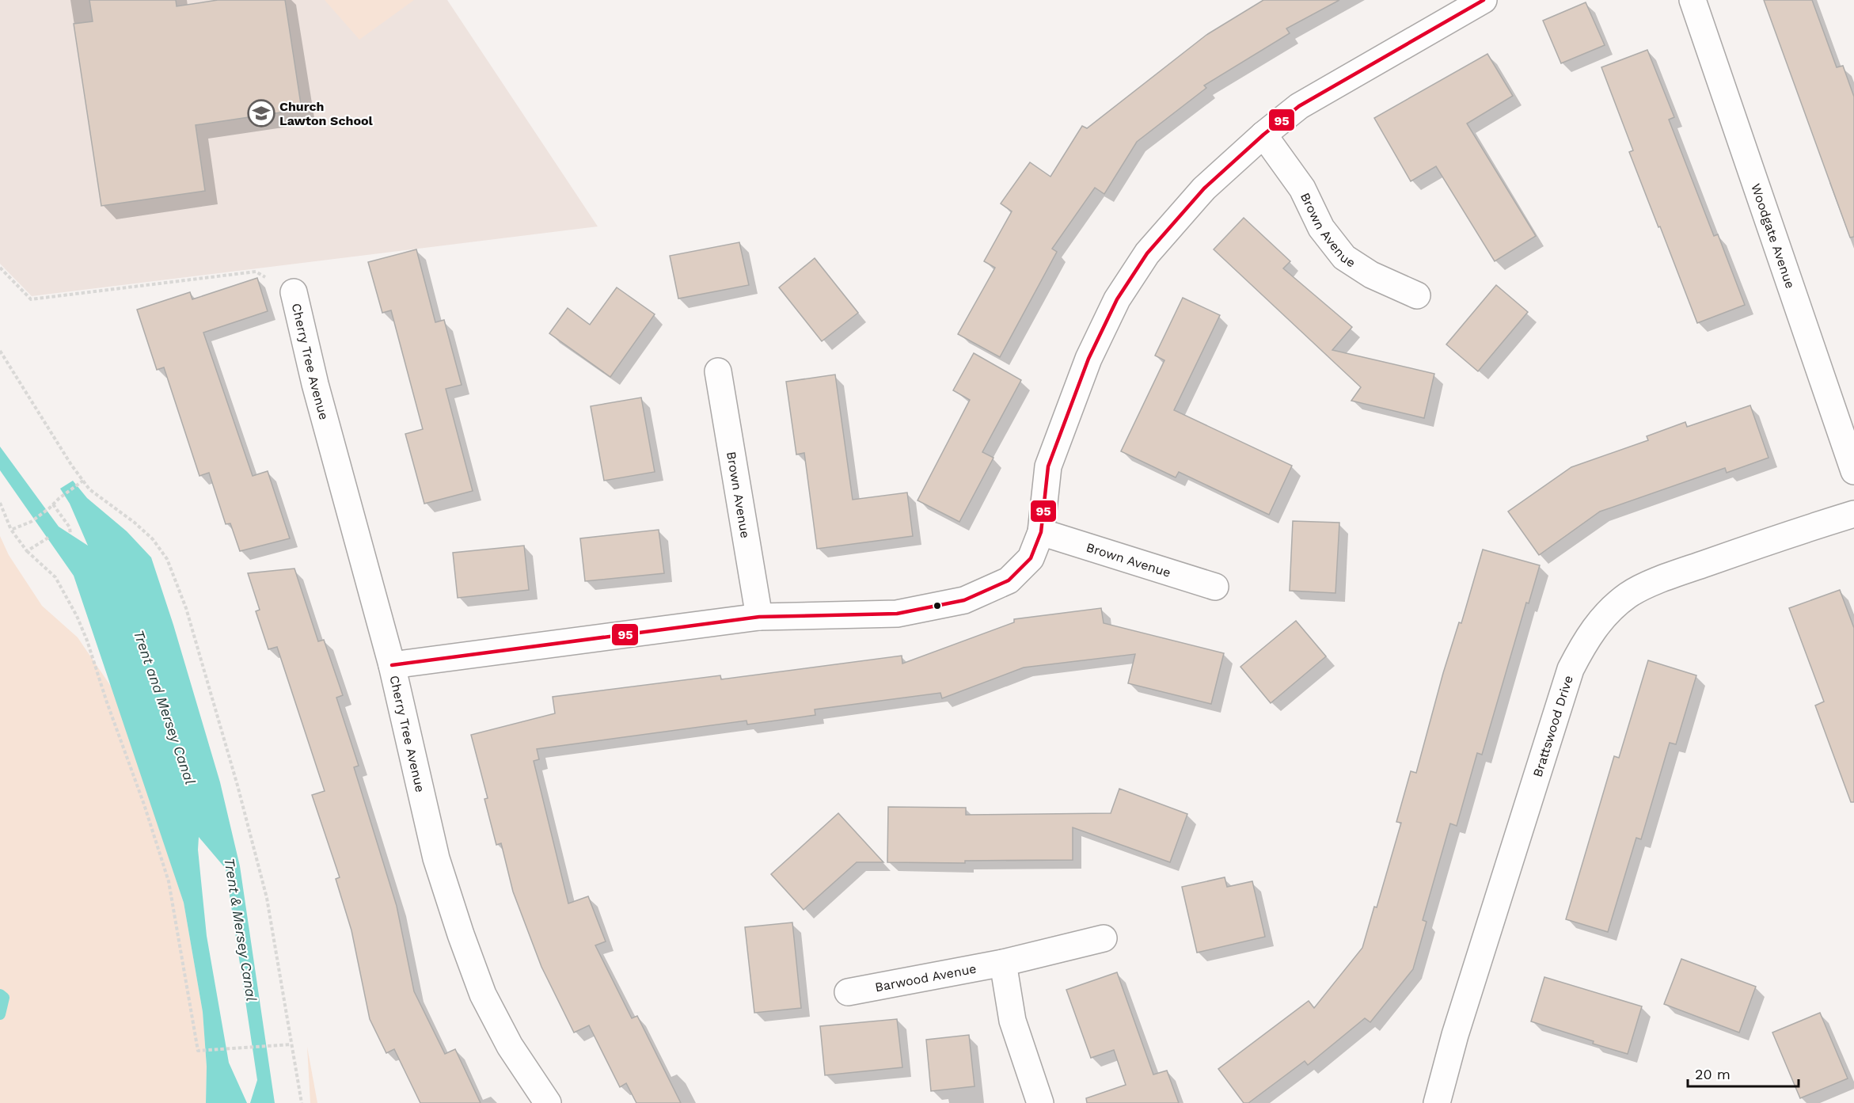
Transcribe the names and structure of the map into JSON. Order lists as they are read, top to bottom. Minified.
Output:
{"streets":{"street":["Brown Avenue","Woodgate Avenue","Cherry Tree Avenue","Brattswood Drive","Barwood Avenue"]},"water":["Trent and Mersey Canal","Trent & Mersey Canal"],"places":{"school or university":["Church Lawton School"]},"lines":["transit line 95"],"scale_bar":"20 m"}
